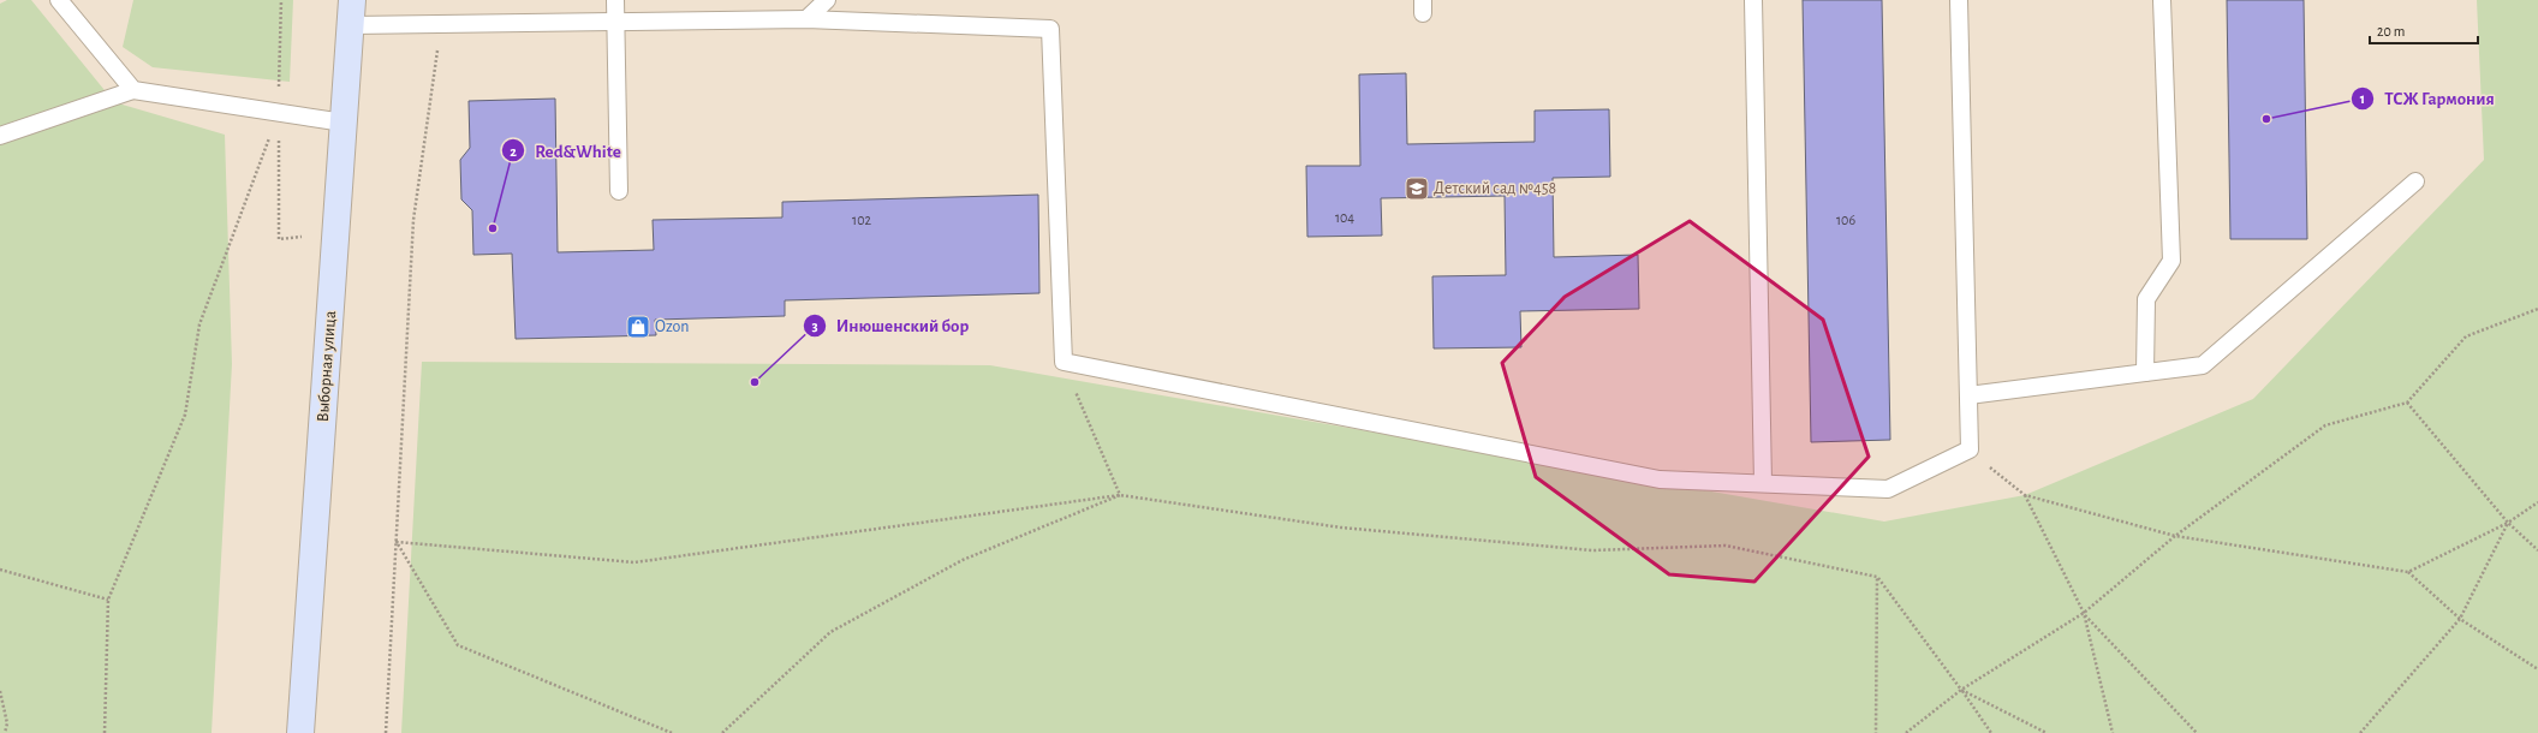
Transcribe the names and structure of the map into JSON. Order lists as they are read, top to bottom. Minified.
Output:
{"streets":{"main road":["Выборная улица"]},"places":{"other":["ТСЖ Гармония","Red&White","Инюшенский бор"],"school or university":["Детский сад №458"],"shop":["Ozon"]},"house_numbers":["104","102","106"],"scale_bar":"20 m"}
